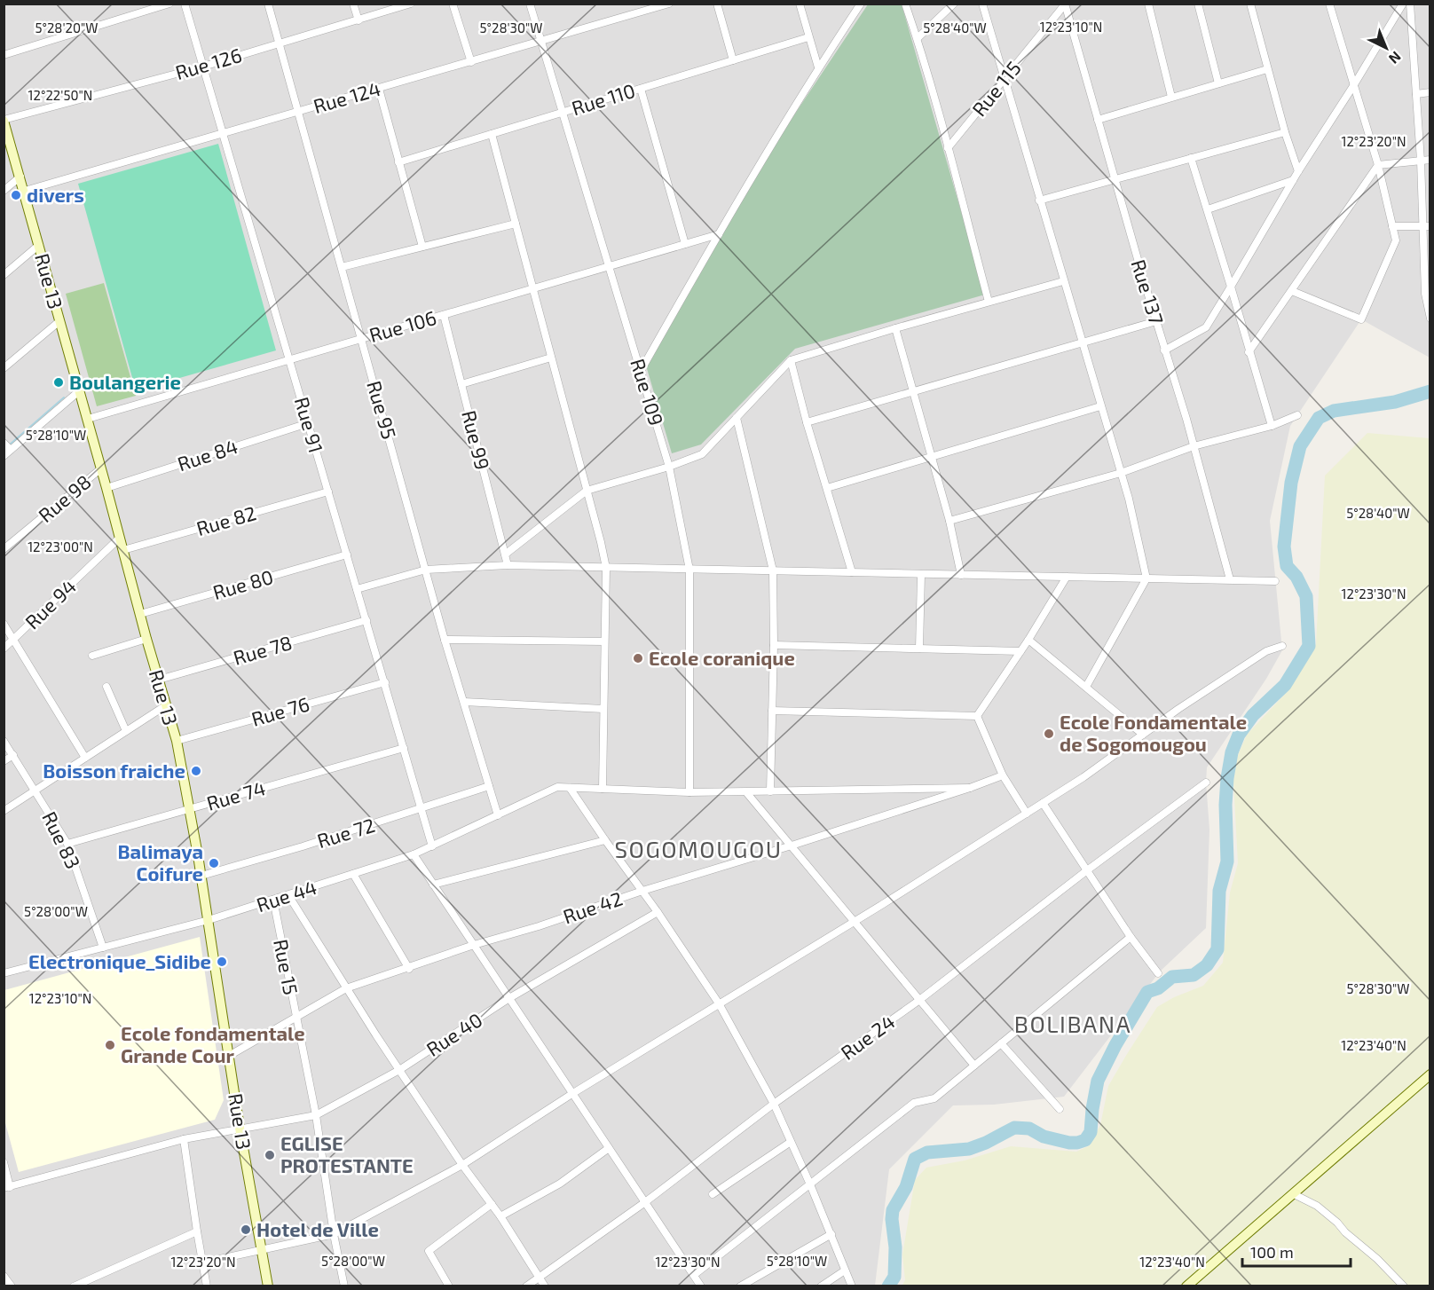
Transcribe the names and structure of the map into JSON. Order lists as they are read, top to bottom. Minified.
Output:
{"streets":{"street":["Rue 126","Rue 115","Rue 124","Rue 110","Rue 13","Rue 137","Rue 106","Rue 109","Rue 95","Rue 91","Rue 99","Rue 84","Rue 98","Rue 82","Rue 80","Rue 94","Rue 78","Rue 76","Rue 74","Rue 72","Rue 83","Rue 44","Rue 42","Rue 15","Rue 40","Rue 24"]},"crossings":[["Rue 126","Rue 13"],["Rue 126","Rue 95"],["Rue 126","Rue 91"],["Rue 115","Rue 137"],["Rue 124","Rue 13"],["Rue 124","Rue 109"],["Rue 124","Rue 95"],["Rue 124","Rue 91"],["Rue 110","Rue 109"],["Rue 13","Rue 106"],["Rue 13","Rue 84"],["Rue 13","Rue 98"],["Rue 13","Rue 82"],["Rue 13","Rue 80"],["Rue 13","Rue 94"],["Rue 13","Rue 78"],["Rue 13","Rue 76"],["Rue 13","Rue 74"],["Rue 13","Rue 72"],["Rue 13","Rue 44"],["Rue 13","Rue 42"],["Rue 13","Rue 40"],["Rue 106","Rue 109"],["Rue 106","Rue 95"],["Rue 106","Rue 91"],["Rue 106","Rue 99"],["Rue 109","Rue 42"],["Rue 95","Rue 72"],["Rue 95","Rue 44"],["Rue 91","Rue 84"],["Rue 91","Rue 82"],["Rue 91","Rue 80"],["Rue 91","Rue 78"],["Rue 91","Rue 76"],["Rue 91","Rue 74"],["Rue 91","Rue 72"],["Rue 91","Rue 44"],["Rue 74","Rue 83"],["Rue 83","Rue 44"],["Rue 44","Rue 42"],["Rue 44","Rue 15"],["Rue 42","Rue 15"],["Rue 15","Rue 40"]],"districts":["SOGOMOUGOU","BOLIBANA"],"places":["divers","Boulangerie","Ecole coranique","Ecole Fondamentale de Sogomougou","Boisson fraiche","Balimaya Coifure","Electronique_Sidibe","Ecole fondamentale Grande Cour","EGLISE PROTESTANTE","Hotel de Ville"],"scale_bar":"100 m","north":"bottom right","coordinates":["12°23'10\"N","5°28'20\"W","5°28'30\"W","5°28'40\"W","12°22'50\"N","12°23'20\"N","5°28'10\"W","12°23'00\"N","12°23'30\"N","5°28'00\"W","12°23'40\"N"]}
